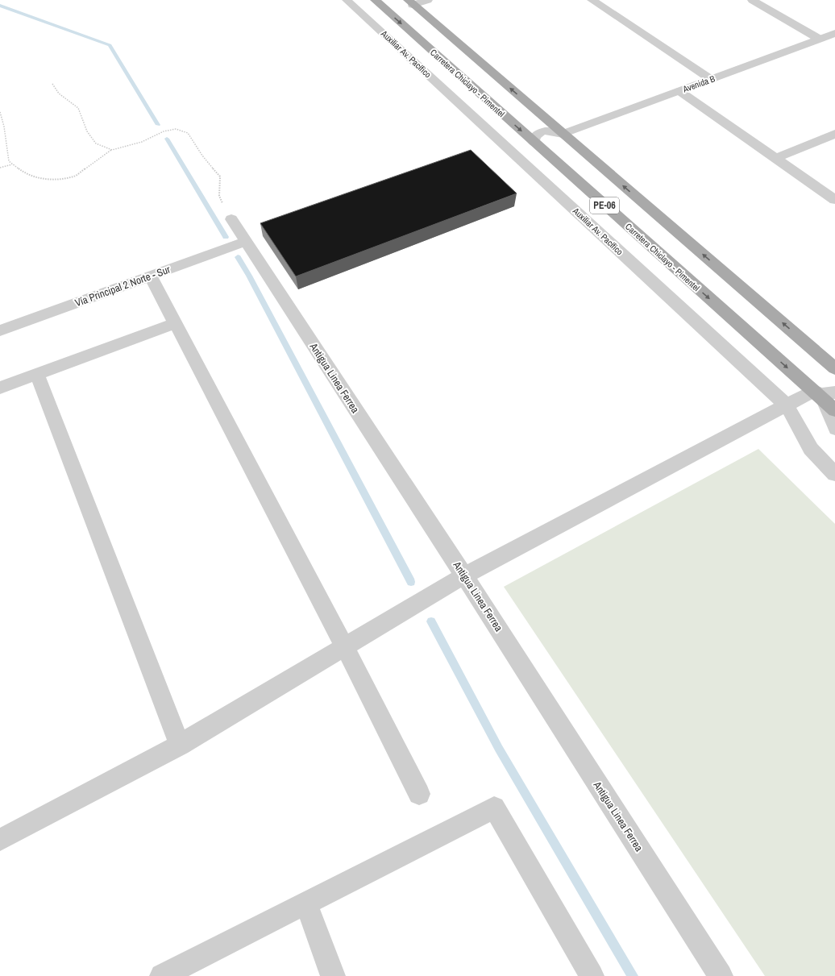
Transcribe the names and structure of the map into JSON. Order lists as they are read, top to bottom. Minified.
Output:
{"streets":{"main road":["Carretera Chiclayo - Pimentel","PE-06"],"street":["Auxiliar Av. Pacífico","Avenida B","Vía Principal 2 Norte - Sur","Antigua Linea Ferrea"]},"crossings":[["Avenida B","PE-06"],["Vía Principal 2 Norte - Sur","Antigua Linea Ferrea"]]}
